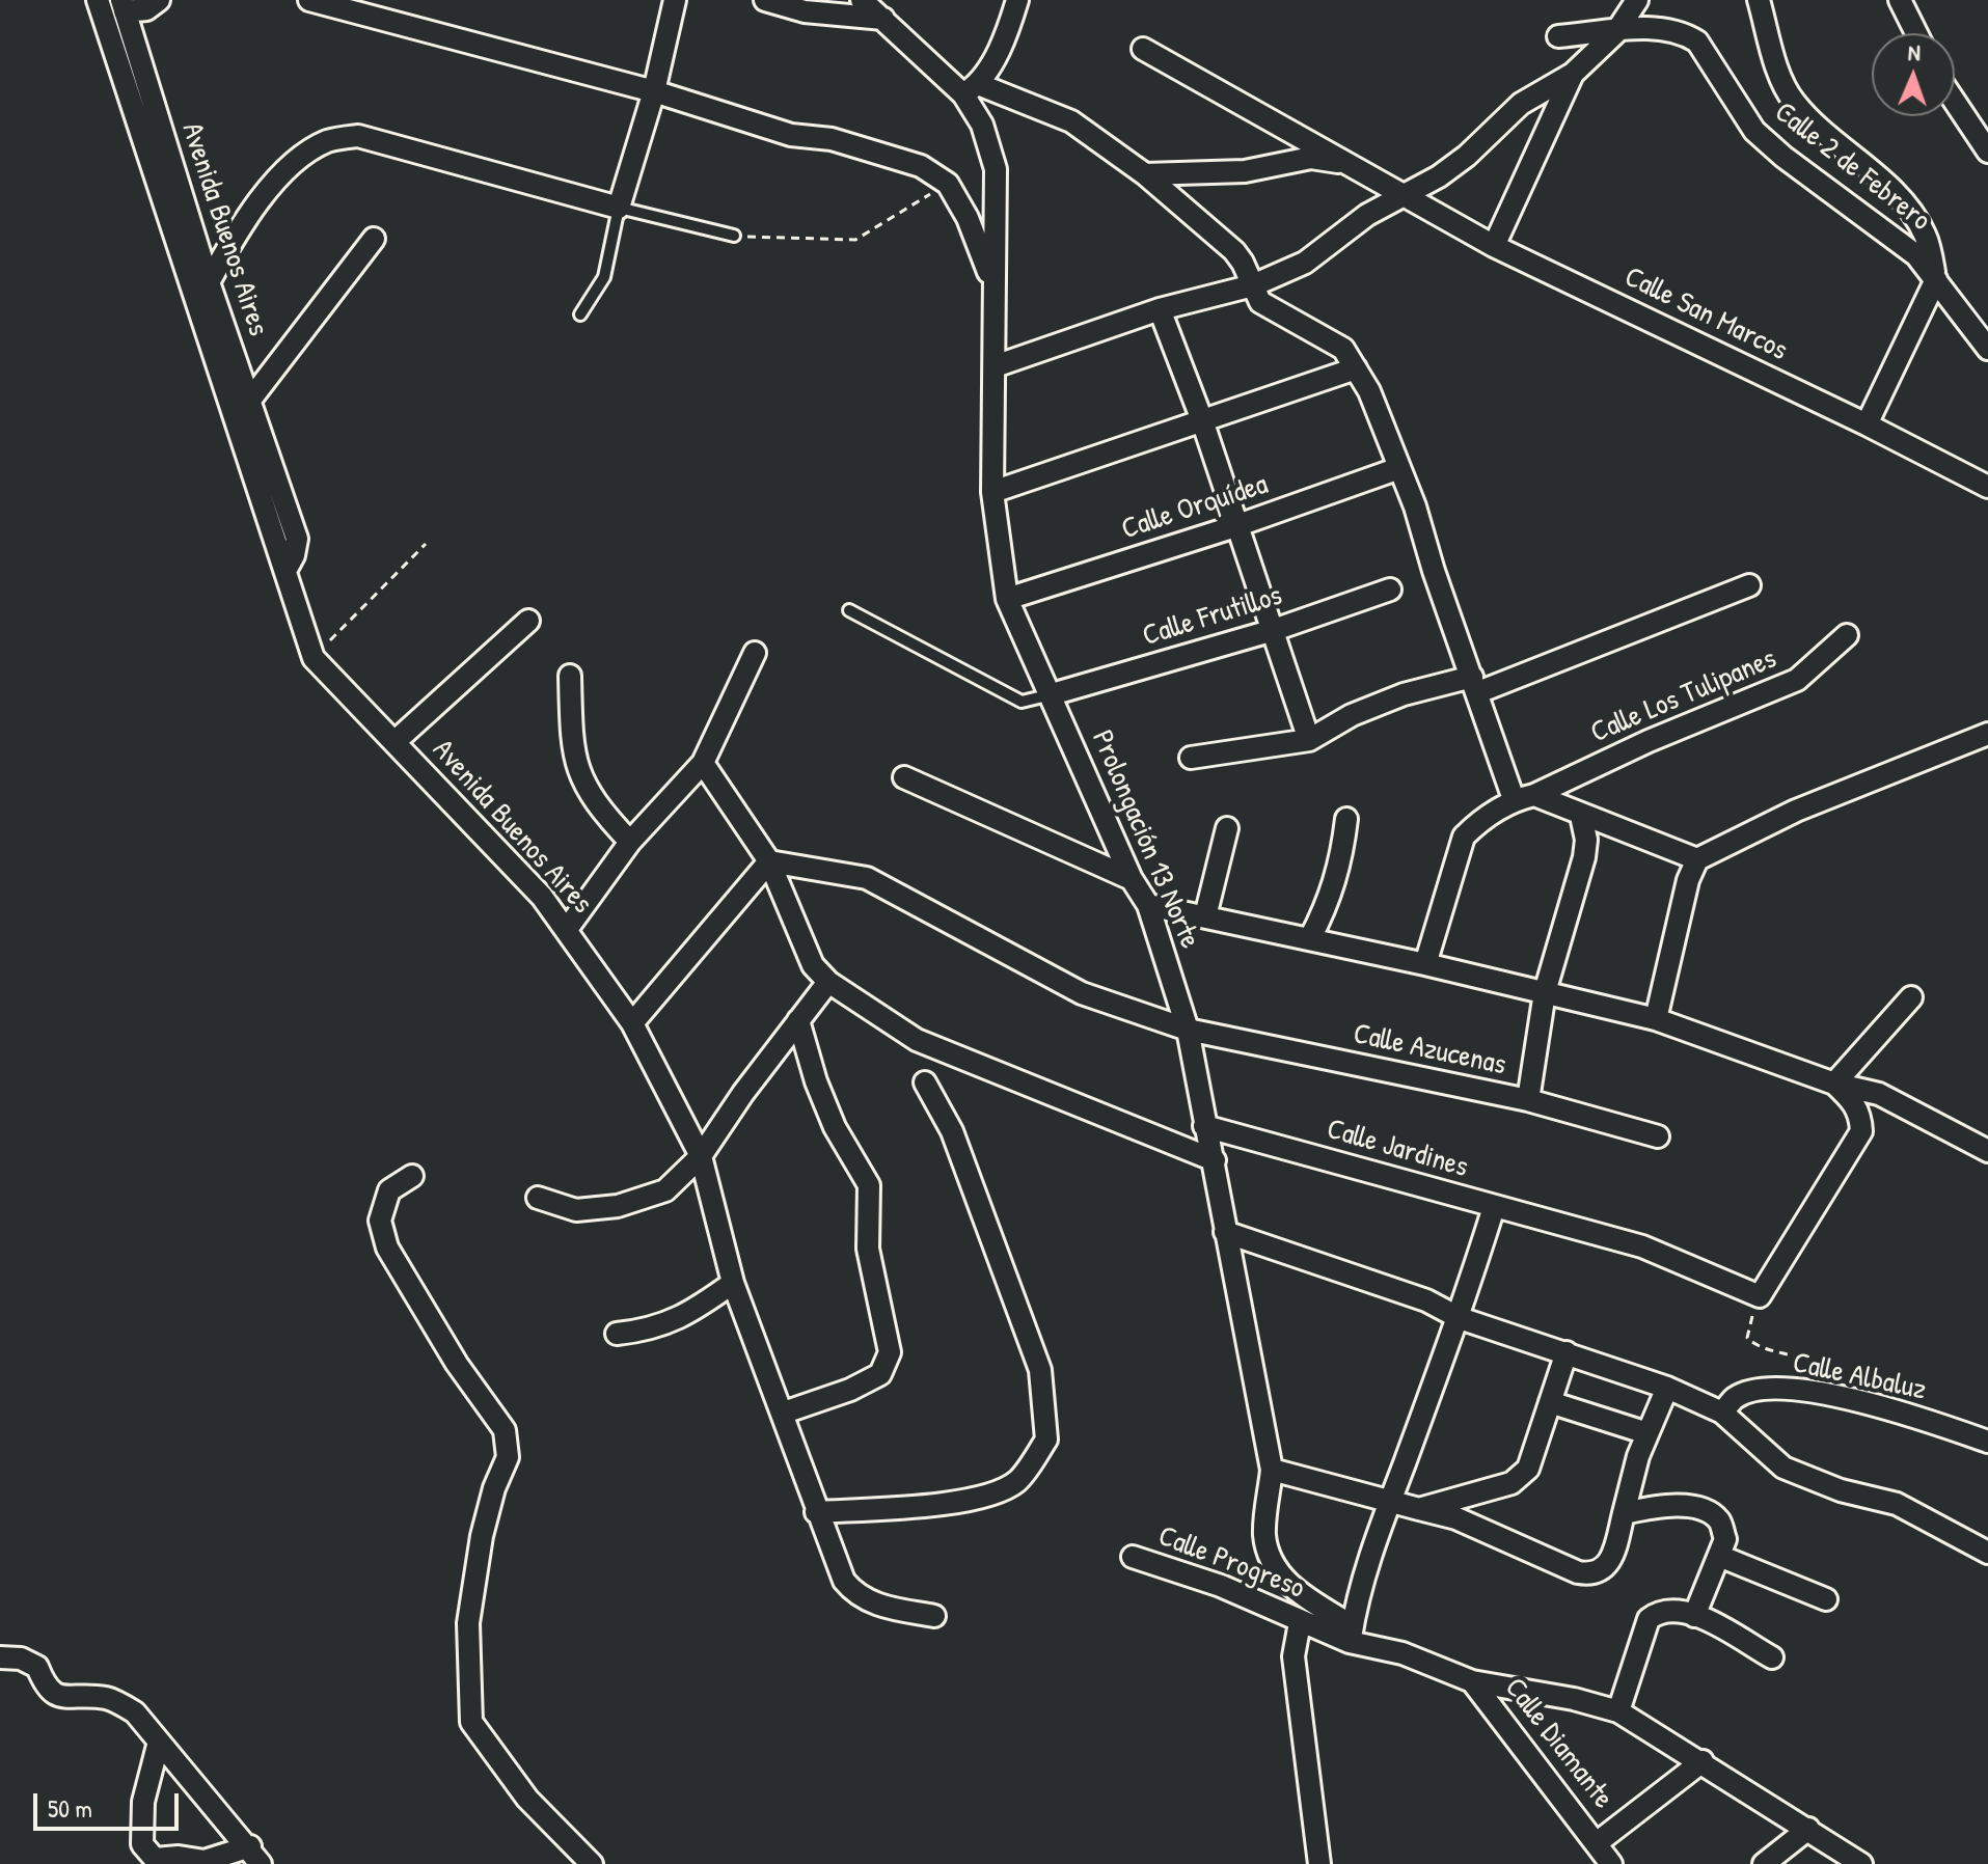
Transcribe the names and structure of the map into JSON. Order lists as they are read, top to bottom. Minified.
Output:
{"streets":{"street":["Calle 2 de Febrero","Avenida Buenos Aires","Calle San Marcos","Calle Orquídea","Calle Frutillos","Calle Los Tulipanes","Prolongación 13 Norte","Calle Azucenas","Calle Jardines","Calle Albaluz","Calle Progreso","Calle Diamante"]},"crossings":[["Calle Orquídea","Prolongación 13 Norte"],["Calle Frutillos","Prolongación 13 Norte"],["Prolongación 13 Norte","Calle Azucenas"],["Prolongación 13 Norte","Calle Jardines"],["Prolongación 13 Norte","Calle Progreso"]],"scale_bar":"50 m","north":"top"}
